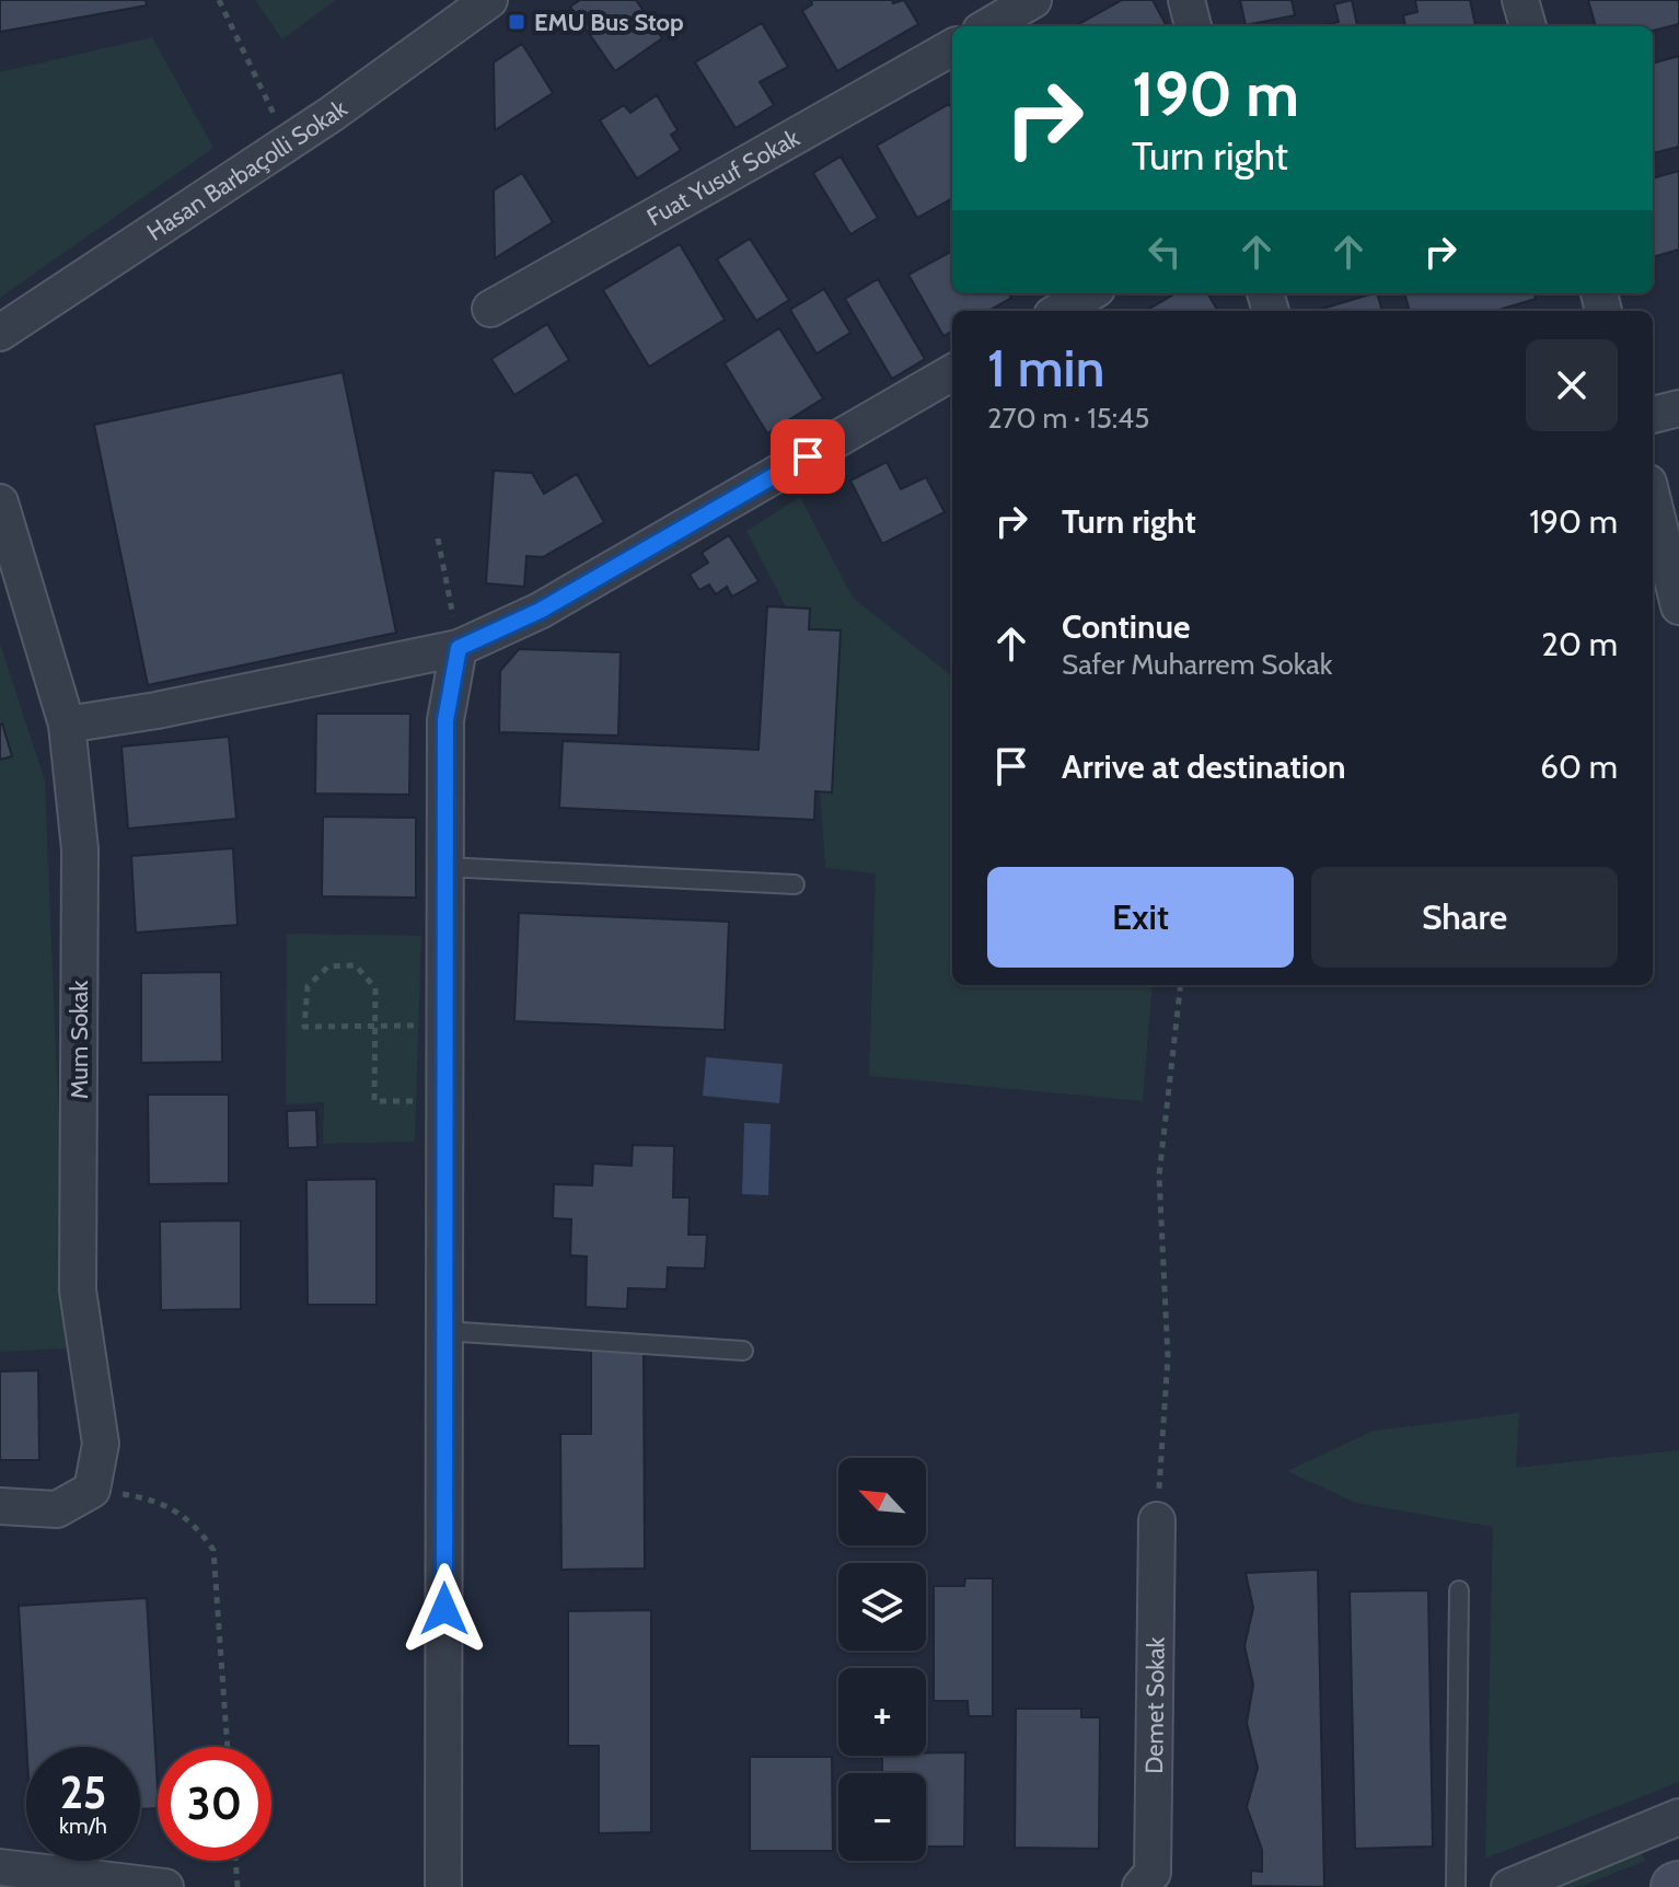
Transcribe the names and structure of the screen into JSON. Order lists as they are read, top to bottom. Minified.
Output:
{"streets":{"street":["Hasan Barbaçolli Sokak","Fuat Yusuf Sokak","Mum Sokak","Demet Sokak"]},"places":{"transit":["EMU Bus Stop"]},"north":"top left","page":{"turn":["190 m","Turn right"],"heading":["1 min","270 m · 15:45"],"list":[{"name":"Turn right","value":"190 m"},{"name":"Continue","note":"Safer Muharrem Sokak","value":"20 m"},{"name":"Arrive at destination","value":"60 m"}],"buttons":["Exit","Share"],"map_buttons":["+","−"],"speed":"25 km/h","limit":"30"}}
